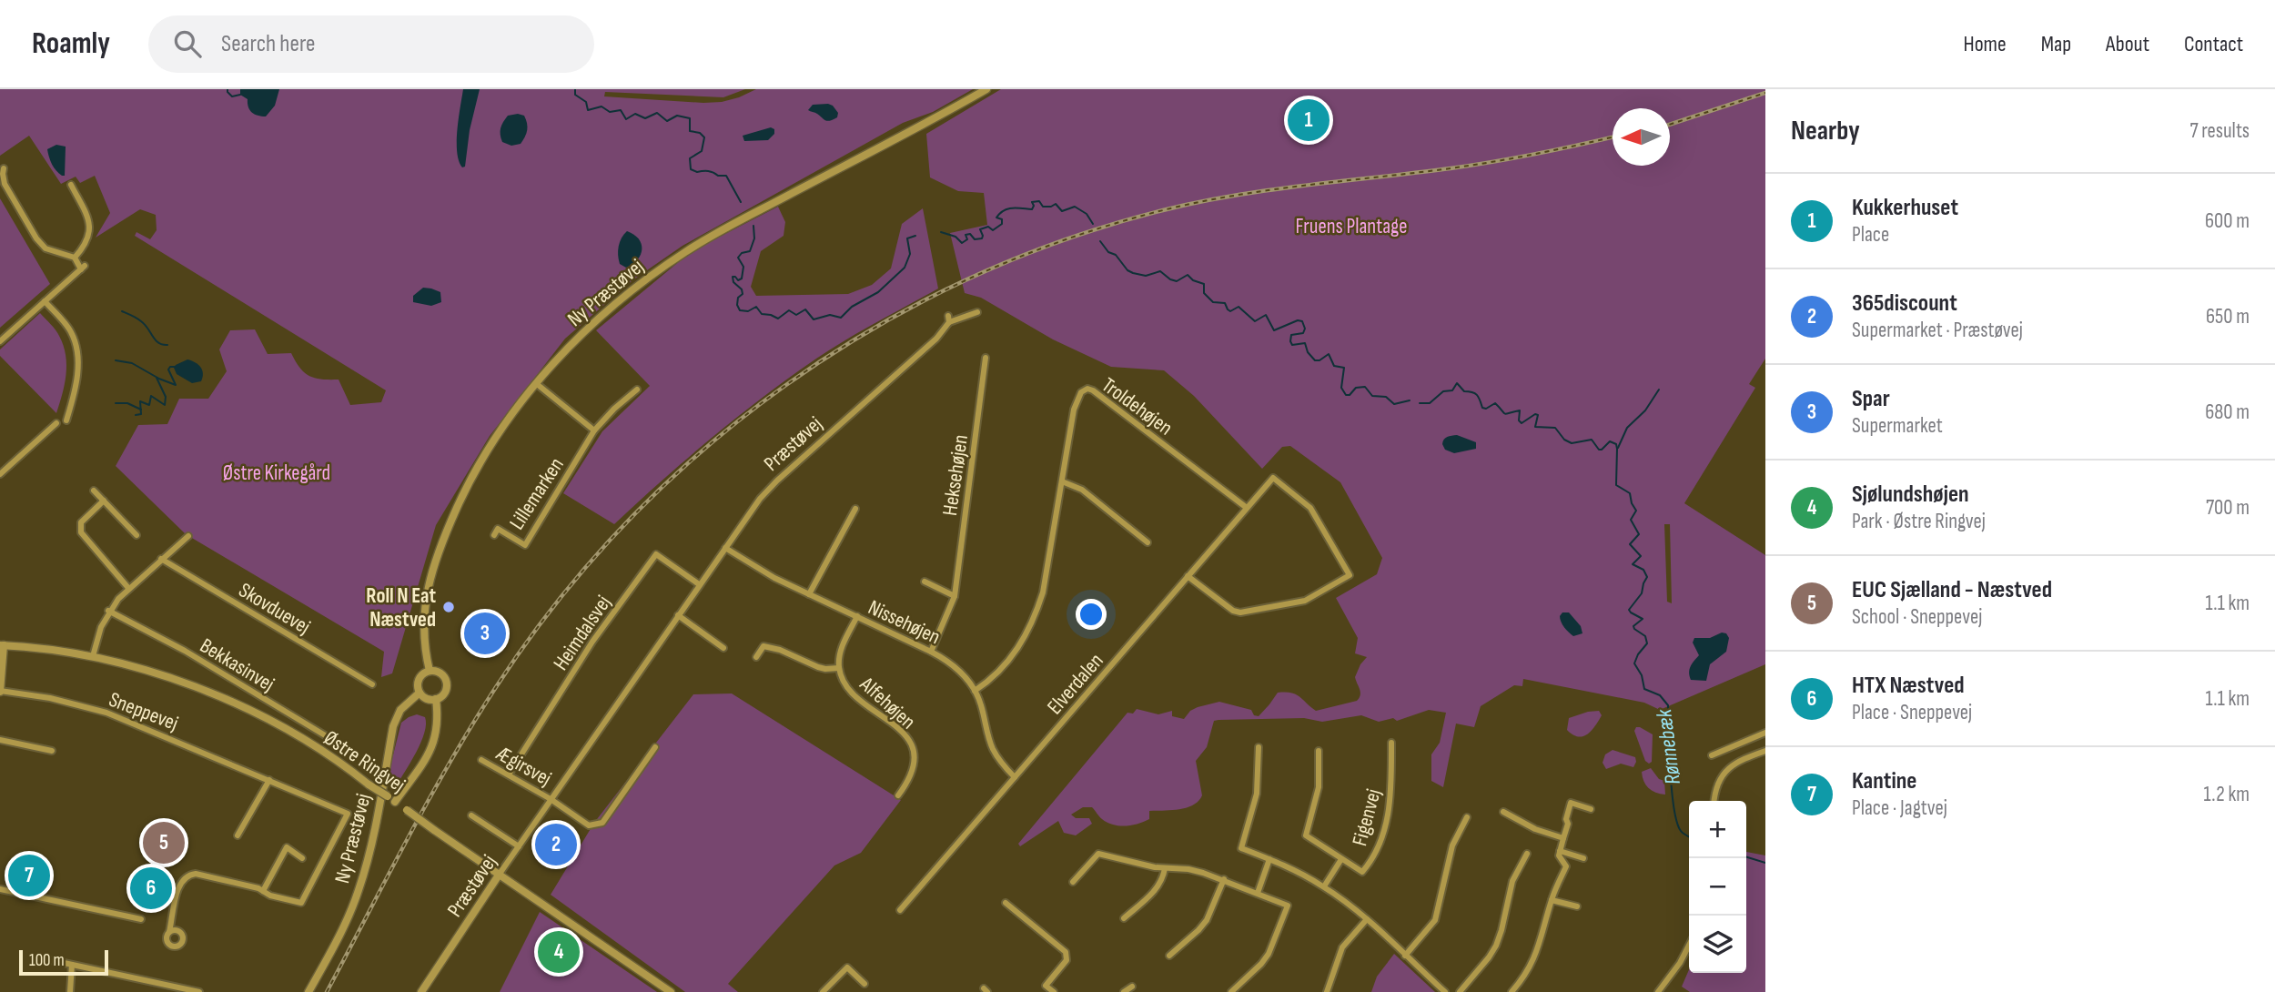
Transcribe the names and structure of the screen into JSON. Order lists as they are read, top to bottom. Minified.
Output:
{"streets":{"street":["Ny Præstøvej","Troldehøjen","Præstøvej","Heksehøjen","Lillemarken","Skovduevej","Nissehøjen","Heimdalsvej","Bekkasinvej","Elverdalen","Alfehøjen","Sneppevej","Østre Ringvej","Ægirsvej","Figenvej"]},"crossings":[["Ny Præstøvej","Østre Ringvej"],["Troldehøjen","Nissehøjen"],["Troldehøjen","Elverdalen"],["Præstøvej","Nissehøjen"],["Præstøvej","Heimdalsvej"],["Præstøvej","Østre Ringvej"],["Præstøvej","Ægirsvej"],["Heksehøjen","Nissehøjen"],["Nissehøjen","Elverdalen"],["Nissehøjen","Alfehøjen"],["Heimdalsvej","Ægirsvej"]],"water":["Rønnebæk"],"parks":["Fruens Plantage","Østre Kirkegård"],"places":["Roll N Eat Næstved"],"scale_bar":"100 m","north":"left","page":{"header":"Roamly","search":"Search here","nav":["Home","Map","About","Contact"],"heading":["Nearby","7 results"],"pins":["1","3","5","2","7","6","4"],"list":[{"mark":"1","name":"Kukkerhuset","note":"Place","value":"600 m"},{"mark":"2","name":"365discount","note":"Supermarket · Præstøvej","value":"650 m"},{"mark":"3","name":"Spar","note":"Supermarket","value":"680 m"},{"mark":"4","name":"Sjølundshøjen","note":"Park · Østre Ringvej","value":"700 m"},{"mark":"5","name":"EUC Sjælland - Næstved","note":"School · Sneppevej","value":"1.1 km"},{"mark":"6","name":"HTX Næstved","note":"Place · Sneppevej","value":"1.1 km"},{"mark":"7","name":"Kantine","note":"Place · Jagtvej","value":"1.2 km"}],"map_buttons":["+","−"],"scale":"100 m"}}
